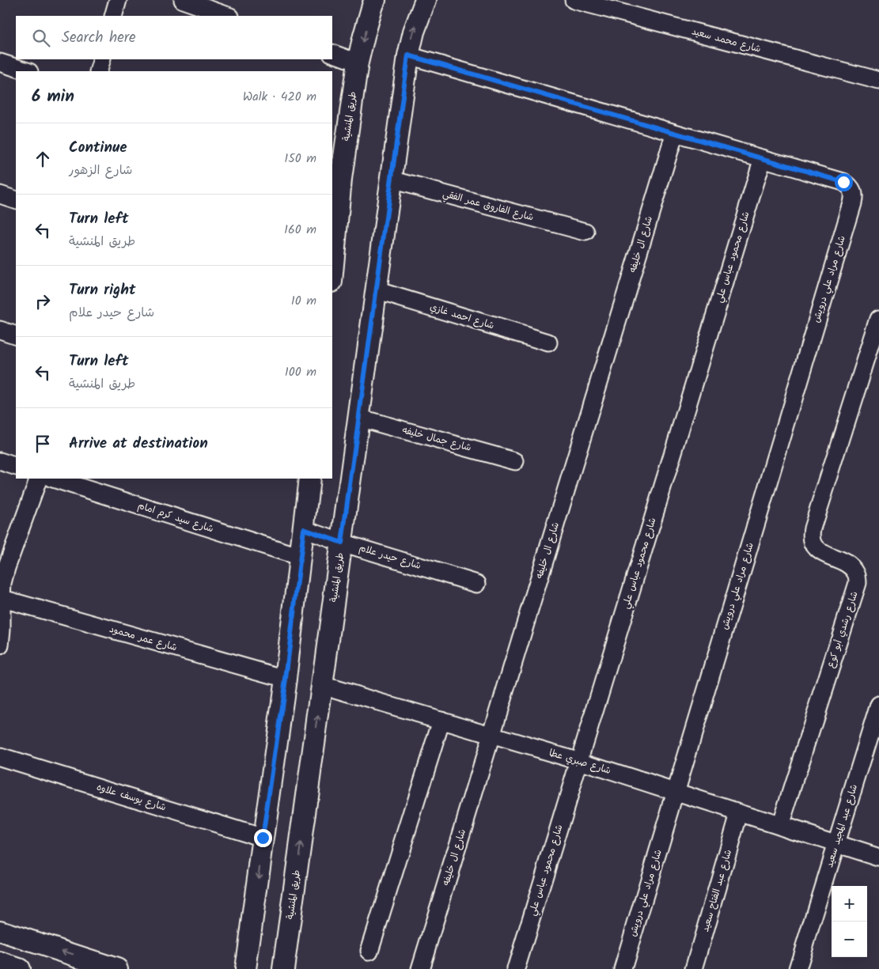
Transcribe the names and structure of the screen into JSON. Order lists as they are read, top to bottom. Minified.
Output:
{"streets":{"street":["شارع محمد سعيد","طريق المنشية","شارع الفاروق عمر الفقي","شارع ال خليفه","شارع محمود عباس علي","شارع مراد علي درويش","شارع احمد غازي","شارع جمال خليفه","شارع سيد كرم امام","شارع حيدر علام","شارع رشدي أبو كوع","شارع عمر محمود","شارع صبري عطا","شارع يوسف علاوه","شارع عبد المجيد سعيد","شارع عبد الفتاح سعيد"]},"crossings":[["طريق المنشية","شارع الفاروق عمر الفقي"],["طريق المنشية","شارع احمد غازي"],["طريق المنشية","شارع جمال خليفه"],["طريق المنشية","شارع حيدر علام"],["طريق المنشية","شارع صبري عطا"],["شارع ال خليفه","شارع صبري عطا"],["شارع محمود عباس علي","شارع مراد علي درويش"],["شارع محمود عباس علي","شارع صبري عطا"],["شارع مراد علي درويش","شارع صبري عطا"],["شارع رشدي أبو كوع","شارع صبري عطا"],["شارع صبري عطا","شارع عبد المجيد سعيد"],["شارع صبري عطا","شارع عبد الفتاح سعيد"]],"page":{"search":"Search here","heading":["6 min","Walk · 420 m"],"list":[["Continue","شارع الزهور","150 m"],["Turn left","طريق المنشية","160 m"],["Turn right","شارع حيدر علام","10 m"],["Turn left","طريق المنشية","100 m"],"Arrive at destination"],"map_buttons":["+","−"]}}
